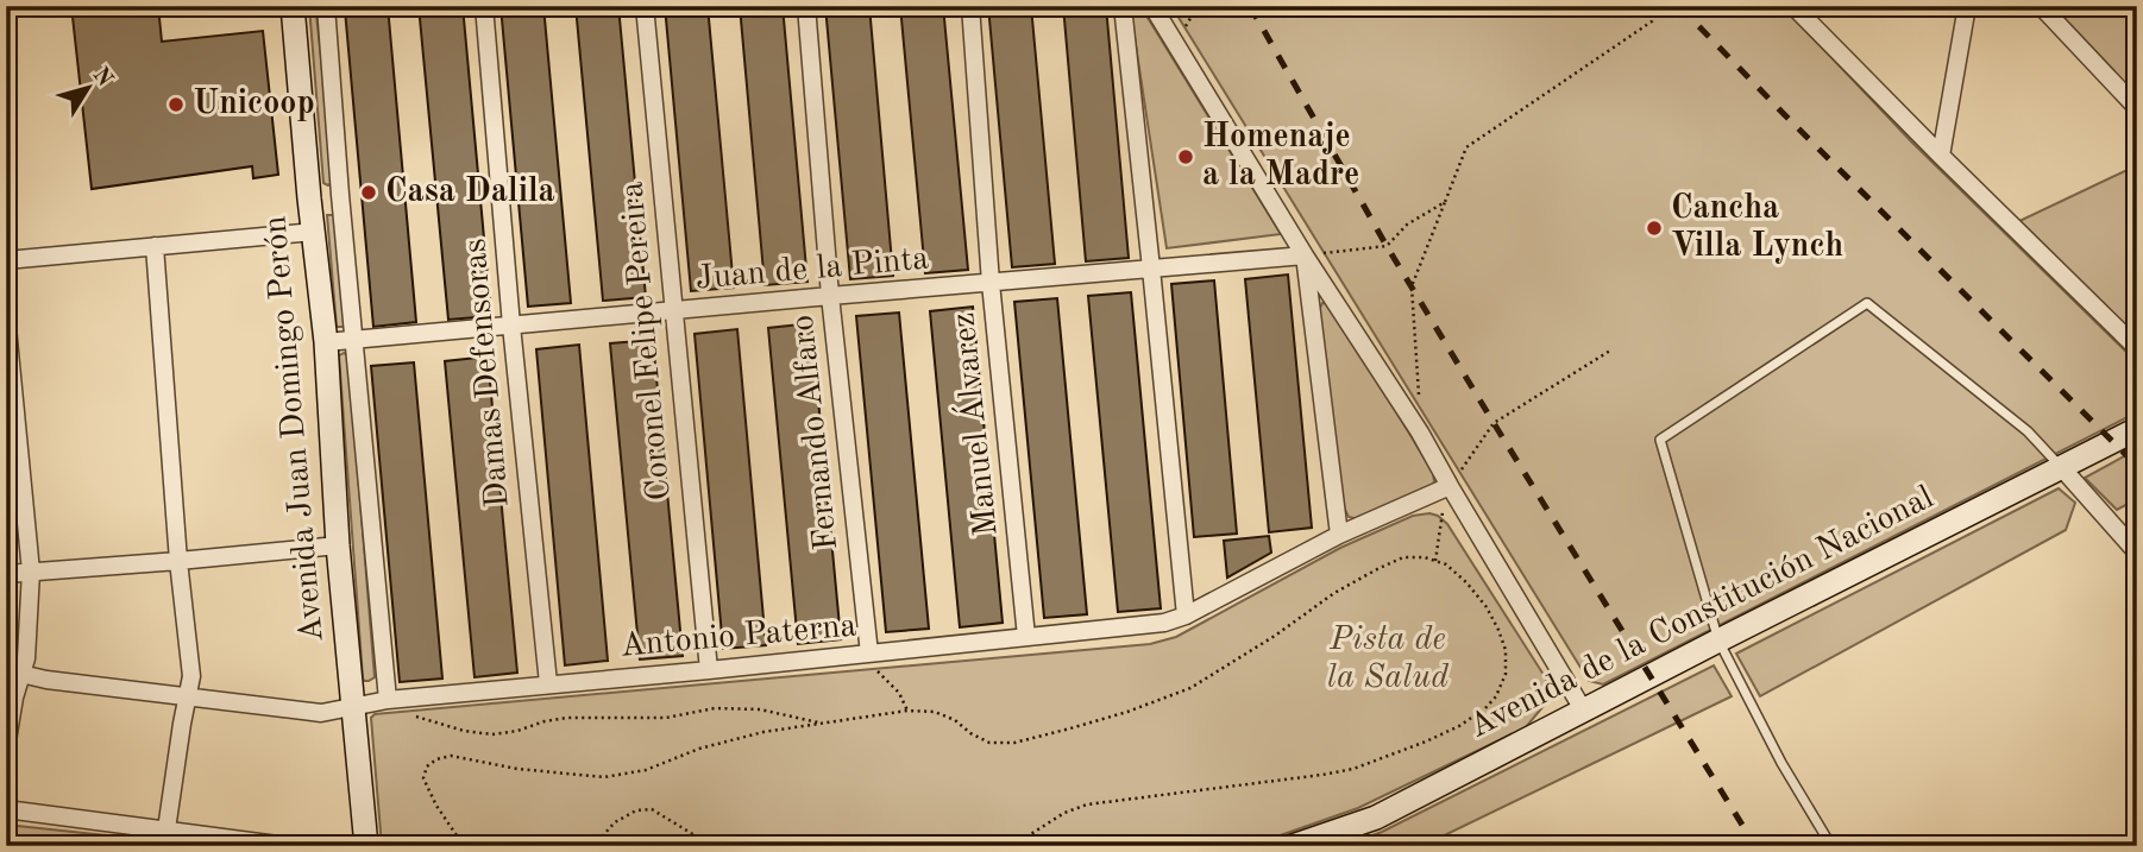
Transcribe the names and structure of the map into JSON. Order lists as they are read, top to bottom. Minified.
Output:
{"streets":{"main road":["Avenida Juan Domingo Perón","Avenida de la Constitución Nacional"],"street":["Juan de la Pinta","Coronel Felipe Pereira","Damas Defensoras","Manuel Álvarez","Fernando Alfaro","Antonio Paterna"]},"crossings":[["Juan de la Pinta","Coronel Felipe Pereira"],["Juan de la Pinta","Damas Defensoras"],["Juan de la Pinta","Manuel Álvarez"],["Juan de la Pinta","Avenida Juan Domingo Perón"],["Juan de la Pinta","Fernando Alfaro"],["Coronel Felipe Pereira","Antonio Paterna"],["Damas Defensoras","Antonio Paterna"],["Manuel Álvarez","Antonio Paterna"],["Avenida Juan Domingo Perón","Antonio Paterna"],["Fernando Alfaro","Antonio Paterna"]],"parks":["Pista de la Salud"],"places":["Unicoop","Homenaje a la Madre","Casa Dalila","Cancha Villa Lynch"],"north":"top right"}
